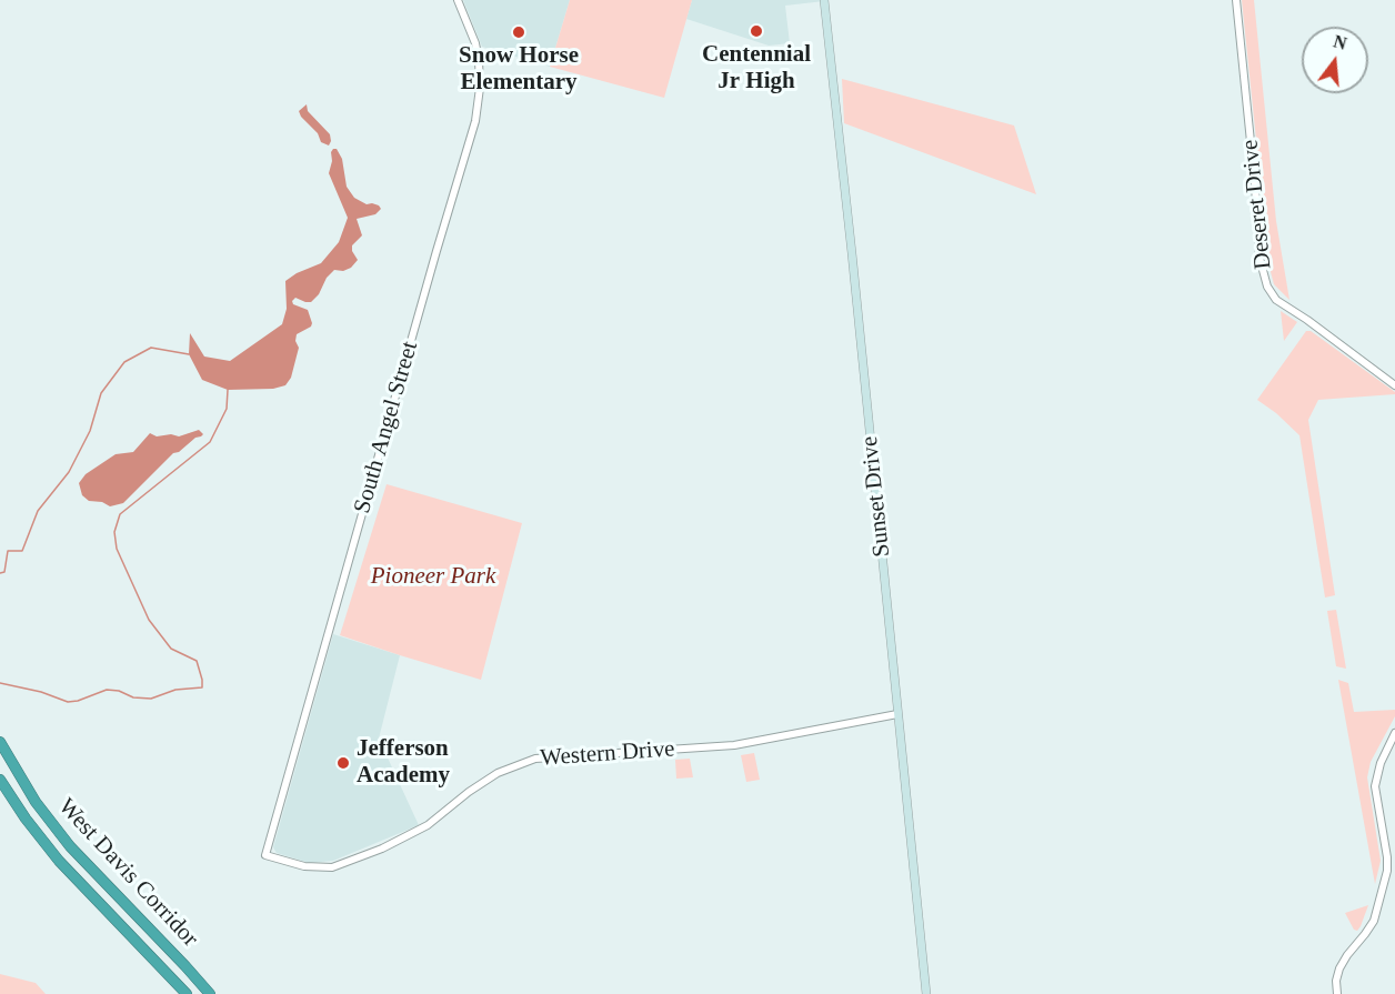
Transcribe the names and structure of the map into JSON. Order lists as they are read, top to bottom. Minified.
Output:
{"streets":{"highway":["West Davis Corridor"],"main road":["Sunset Drive"],"street":["Deseret Drive","South Angel Street","Western Drive"]},"crossings":[["South Angel Street","Western Drive"],["Sunset Drive","Western Drive"]],"parks":["Pioneer Park"],"places":["Centennial Jr High","Snow Horse Elementary","Jefferson Academy"],"north":"top"}
